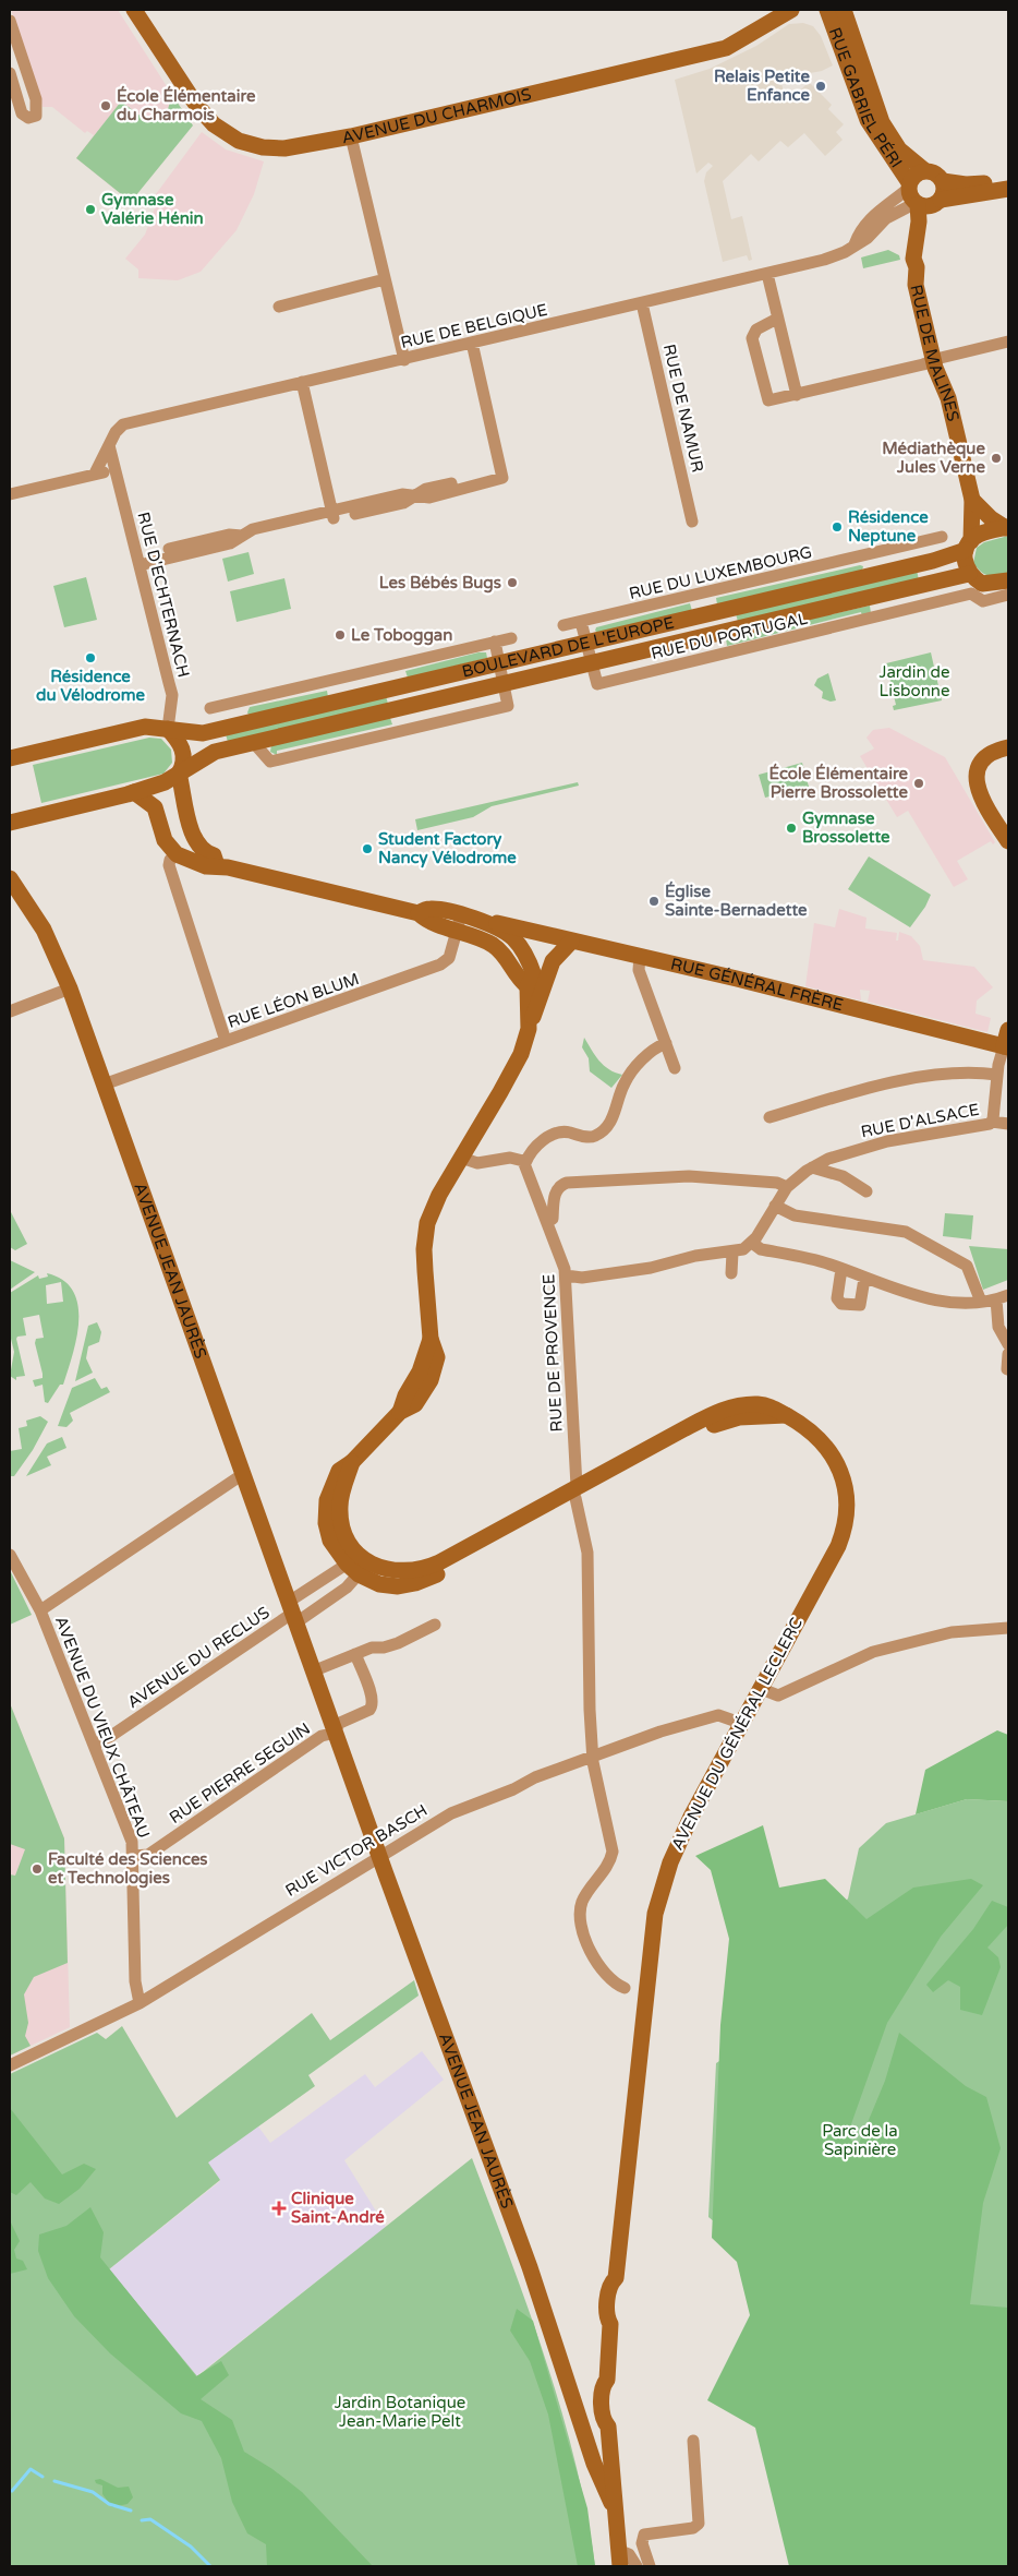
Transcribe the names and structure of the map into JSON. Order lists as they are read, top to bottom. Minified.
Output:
{"streets":{"main road":["RUE GABRIEL PÉRI","AVENUE DU CHARMOIS","RUE DE MALINES","BOULEVARD DE L'EUROPE","RUE GÉNÉRAL FRÈRE","AVENUE JEAN JAURÈS","AVENUE DU GÉNÉRAL LECLERC"],"street":["RUE DE BELGIQUE","RUE DE NAMUR","RUE DU LUXEMBOURG","RUE D'ECHTERNACH","RUE DU PORTUGAL","RUE LÉON BLUM","RUE D'ALSACE","RUE DE PROVENCE","AVENUE DU RECLUS","AVENUE DU VIEUX CHÂTEAU","RUE PIERRE SEGUIN","RUE VICTOR BASCH"]},"crossings":[["RUE GABRIEL PÉRI","RUE DE BELGIQUE"],["RUE GABRIEL PÉRI","RUE DE MALINES"],["RUE DE BELGIQUE","RUE DE MALINES"],["RUE DE BELGIQUE","RUE DE NAMUR"],["RUE DE MALINES","BOULEVARD DE L'EUROPE"],["RUE D'ECHTERNACH","BOULEVARD DE L'EUROPE"],["RUE DU PORTUGAL","BOULEVARD DE L'EUROPE"],["RUE GÉNÉRAL FRÈRE","RUE D'ALSACE"],["RUE LÉON BLUM","AVENUE JEAN JAURÈS"],["AVENUE JEAN JAURÈS","AVENUE DU RECLUS"],["AVENUE JEAN JAURÈS","AVENUE DU VIEUX CHÂTEAU"],["AVENUE JEAN JAURÈS","AVENUE DU GÉNÉRAL LECLERC"],["AVENUE JEAN JAURÈS","RUE PIERRE SEGUIN"],["AVENUE JEAN JAURÈS","RUE VICTOR BASCH"],["RUE DE PROVENCE","AVENUE DU GÉNÉRAL LECLERC"],["RUE DE PROVENCE","RUE VICTOR BASCH"],["AVENUE DU RECLUS","AVENUE DU VIEUX CHÂTEAU"],["AVENUE DU RECLUS","AVENUE DU GÉNÉRAL LECLERC"],["AVENUE DU VIEUX CHÂTEAU","RUE PIERRE SEGUIN"],["AVENUE DU VIEUX CHÂTEAU","RUE VICTOR BASCH"],["AVENUE DU GÉNÉRAL LECLERC","RUE VICTOR BASCH"]],"parks":["Jardin de Lisbonne","Parc de la Sapinière","Jardin Botanique Jean-Marie Pelt"],"places":{"other":["Relais Petite Enfance","École Élémentaire du Charmois","Gymnase Valérie Hénin","Médiathèque Jules Verne","Résidence Neptune","Les Bébés Bugs","Le Toboggan","Résidence du Vélodrome","École Élémentaire Pierre Brossolette","Gymnase Brossolette","Student Factory Nancy Vélodrome","Église Sainte-Bernadette","Faculté des Sciences et Technologies"],"health":["Clinique Saint-André"]}}
